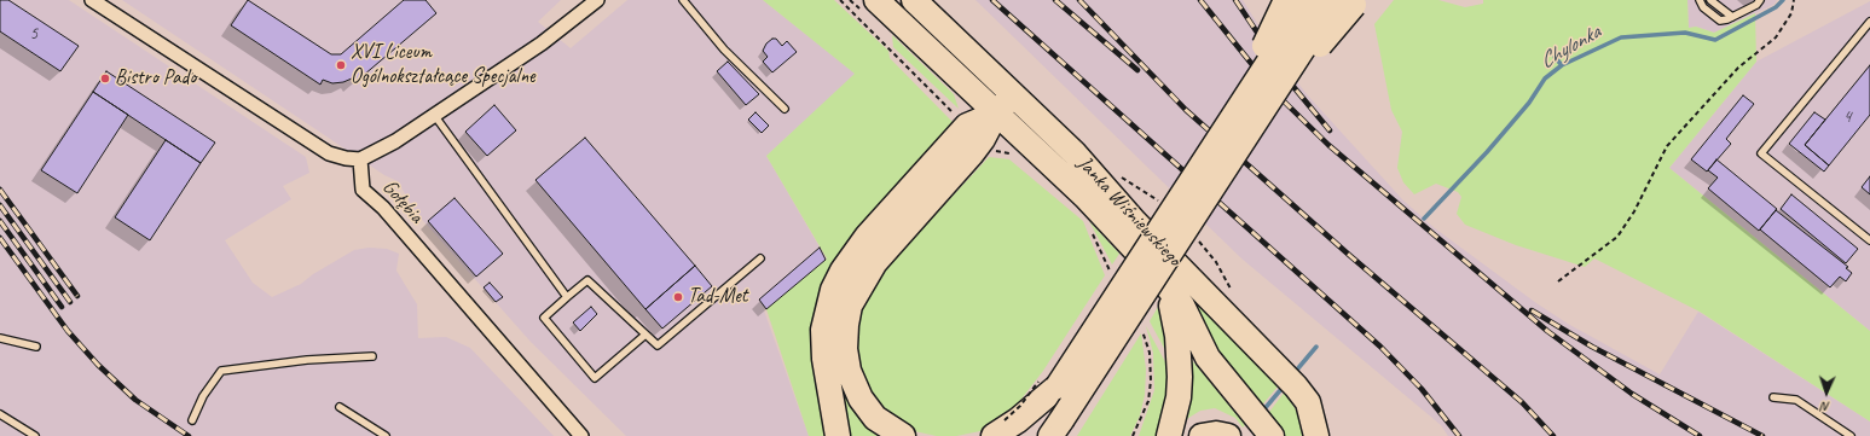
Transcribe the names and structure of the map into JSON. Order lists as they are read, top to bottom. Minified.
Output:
{"streets":{"highway":["Janka Wiśniewskiego"],"street":["Gołębia"]},"water":["Chylonka"],"places":["XVI Liceum Ogólnokształcące Specjalne","Bistro Pado","Tad-Met"],"house_numbers":["5","4"],"north":"bottom"}
